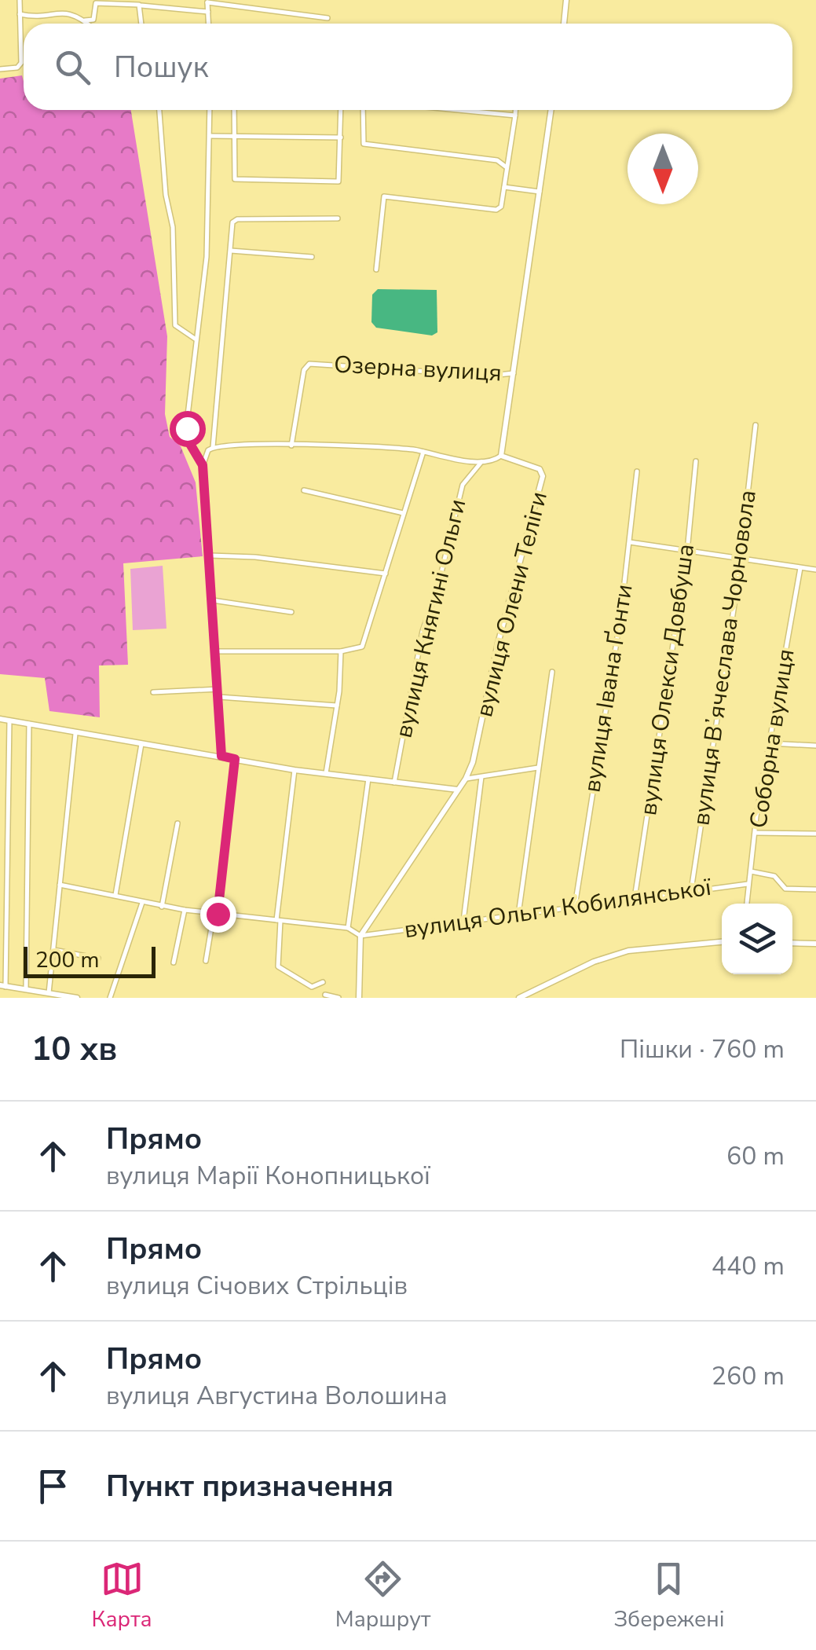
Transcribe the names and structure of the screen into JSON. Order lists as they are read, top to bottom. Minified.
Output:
{"streets":{"street":["Озерна вулиця","вулиця Олени Теліги","вулиця Княгині Ольги","вулиця Вʼячеслава Чорновола","вулиця Олекси Довбуша","вулиця Івана Ґонти","Соборна вулиця","вулиця Ольги Кобилянської"]},"crossings":[["вулиця Вʼячеслава Чорновола","вулиця Ольги Кобилянської"],["вулиця Олекси Довбуша","вулиця Ольги Кобилянської"],["вулиця Івана Ґонти","вулиця Ольги Кобилянської"],["Соборна вулиця","вулиця Ольги Кобилянської"]],"scale_bar":"200 m","north":"bottom","page":{"search":"Пошук","scale":"200 m","heading":["10 хв","Пішки · 760 m"],"list":[["Прямо","вулиця Марії Конопницької","60 m"],["Прямо","вулиця Січових Стрільців","440 m"],["Прямо","вулиця Августина Волошина","260 m"],"Пункт призначення"],"nav":["Карта","Маршрут","Збережені"]}}
